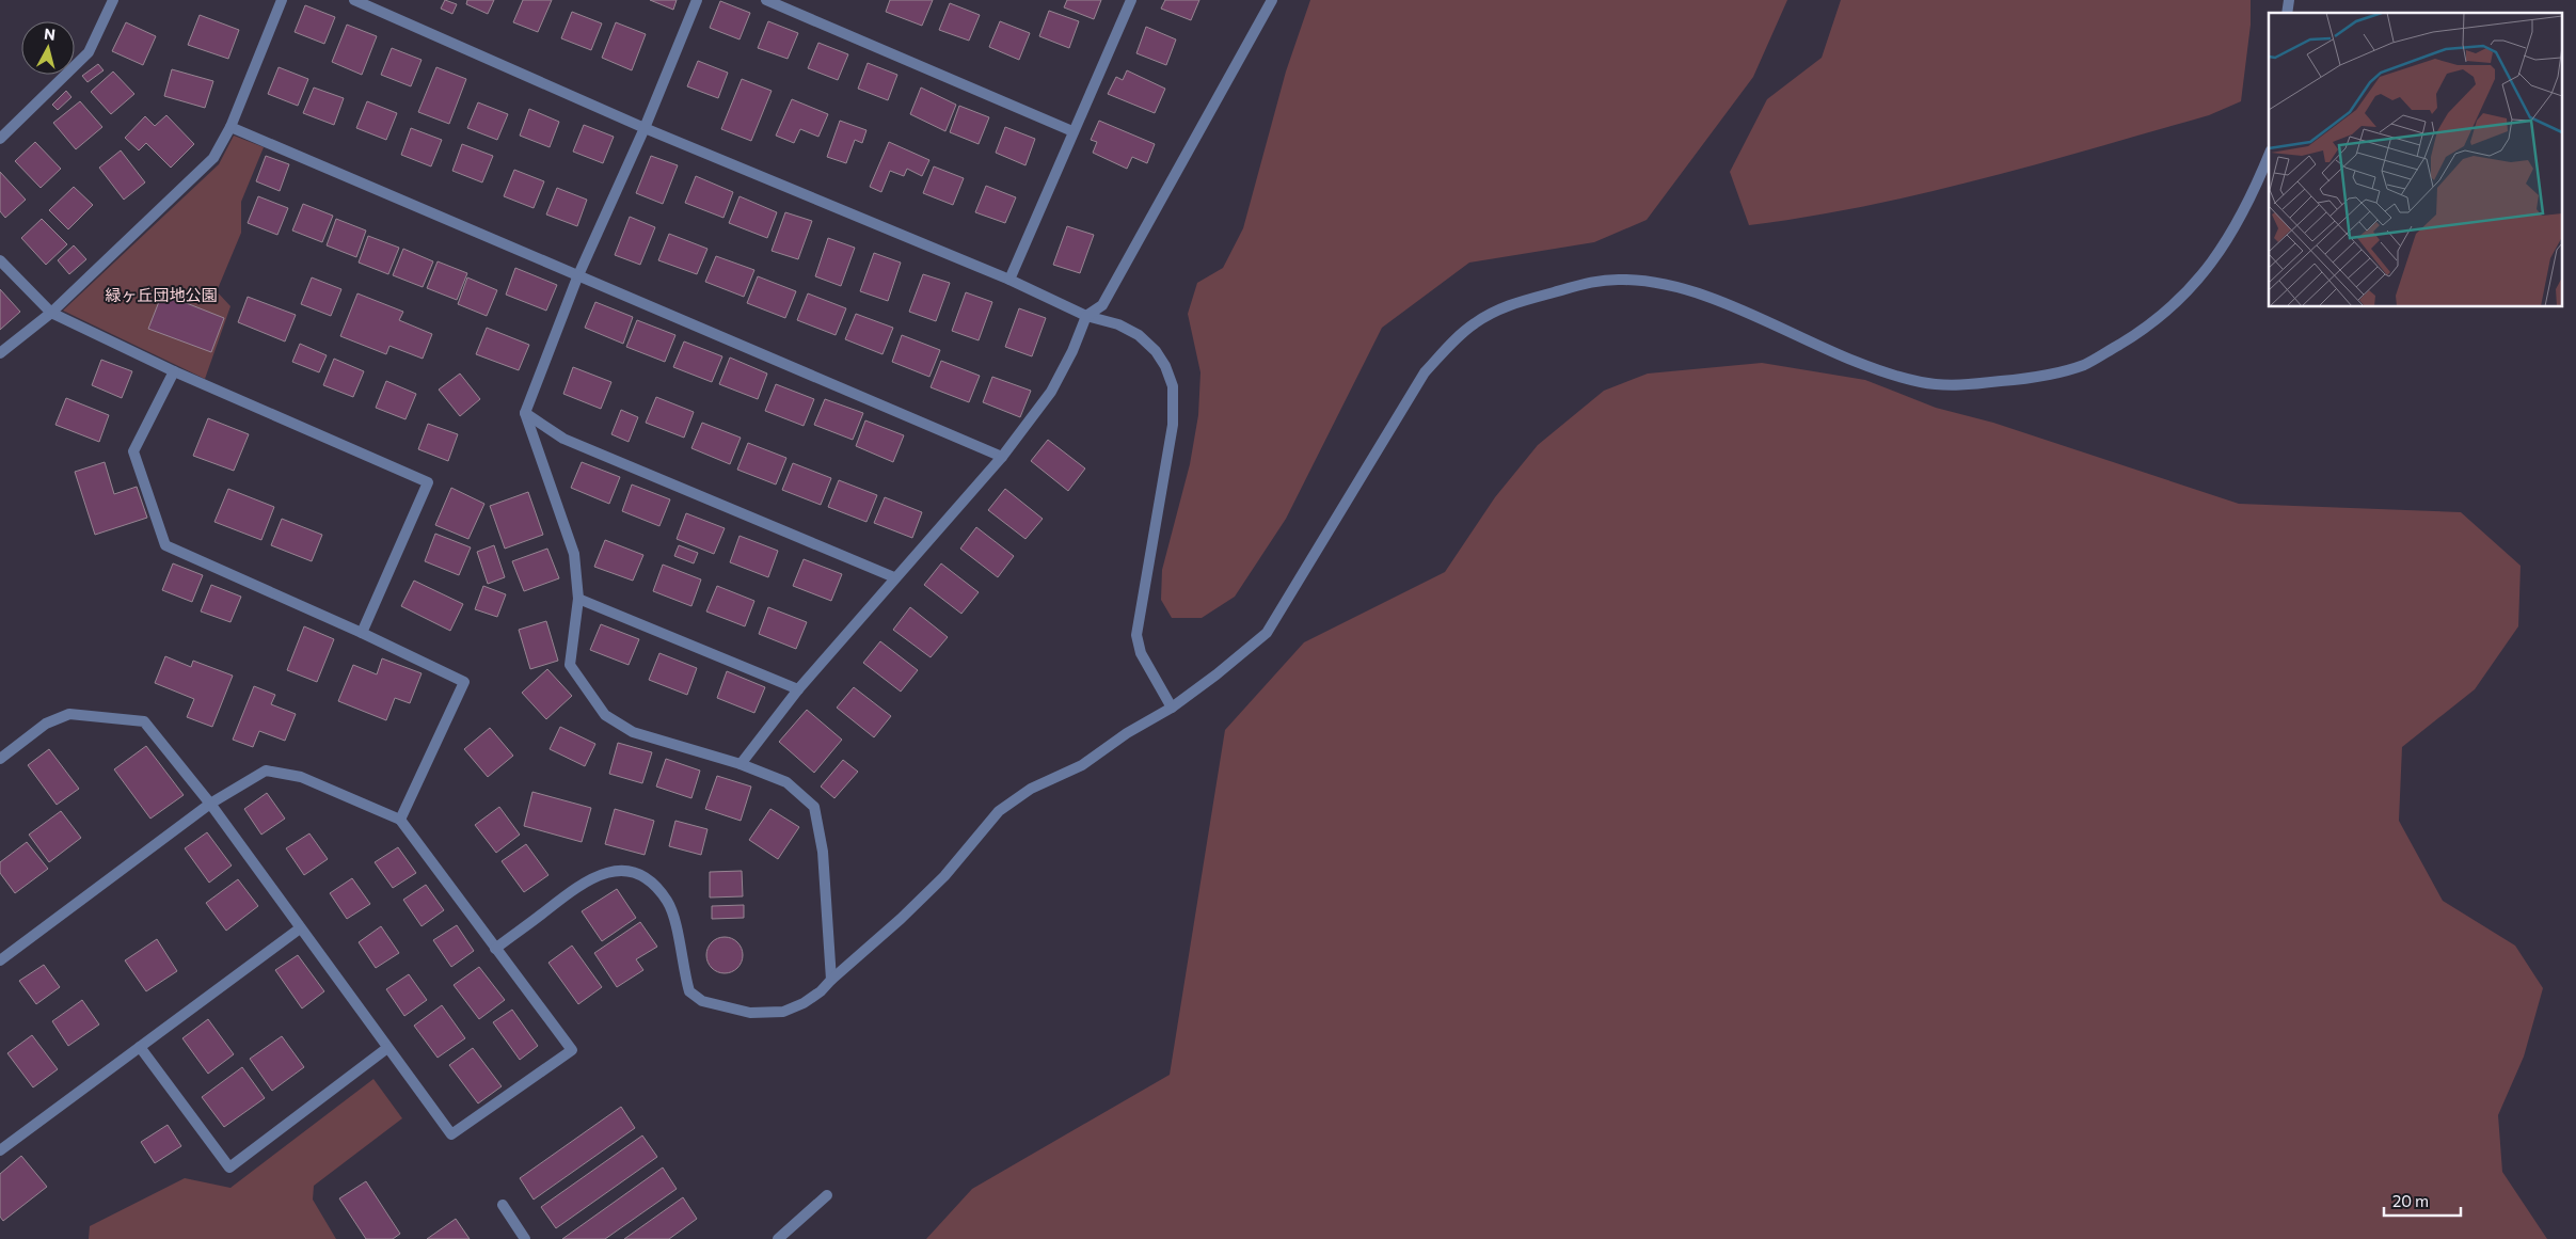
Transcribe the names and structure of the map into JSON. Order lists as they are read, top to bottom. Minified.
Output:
{"parks":["緑ヶ丘団地公園"],"scale_bar":"20 m","north":"top"}
